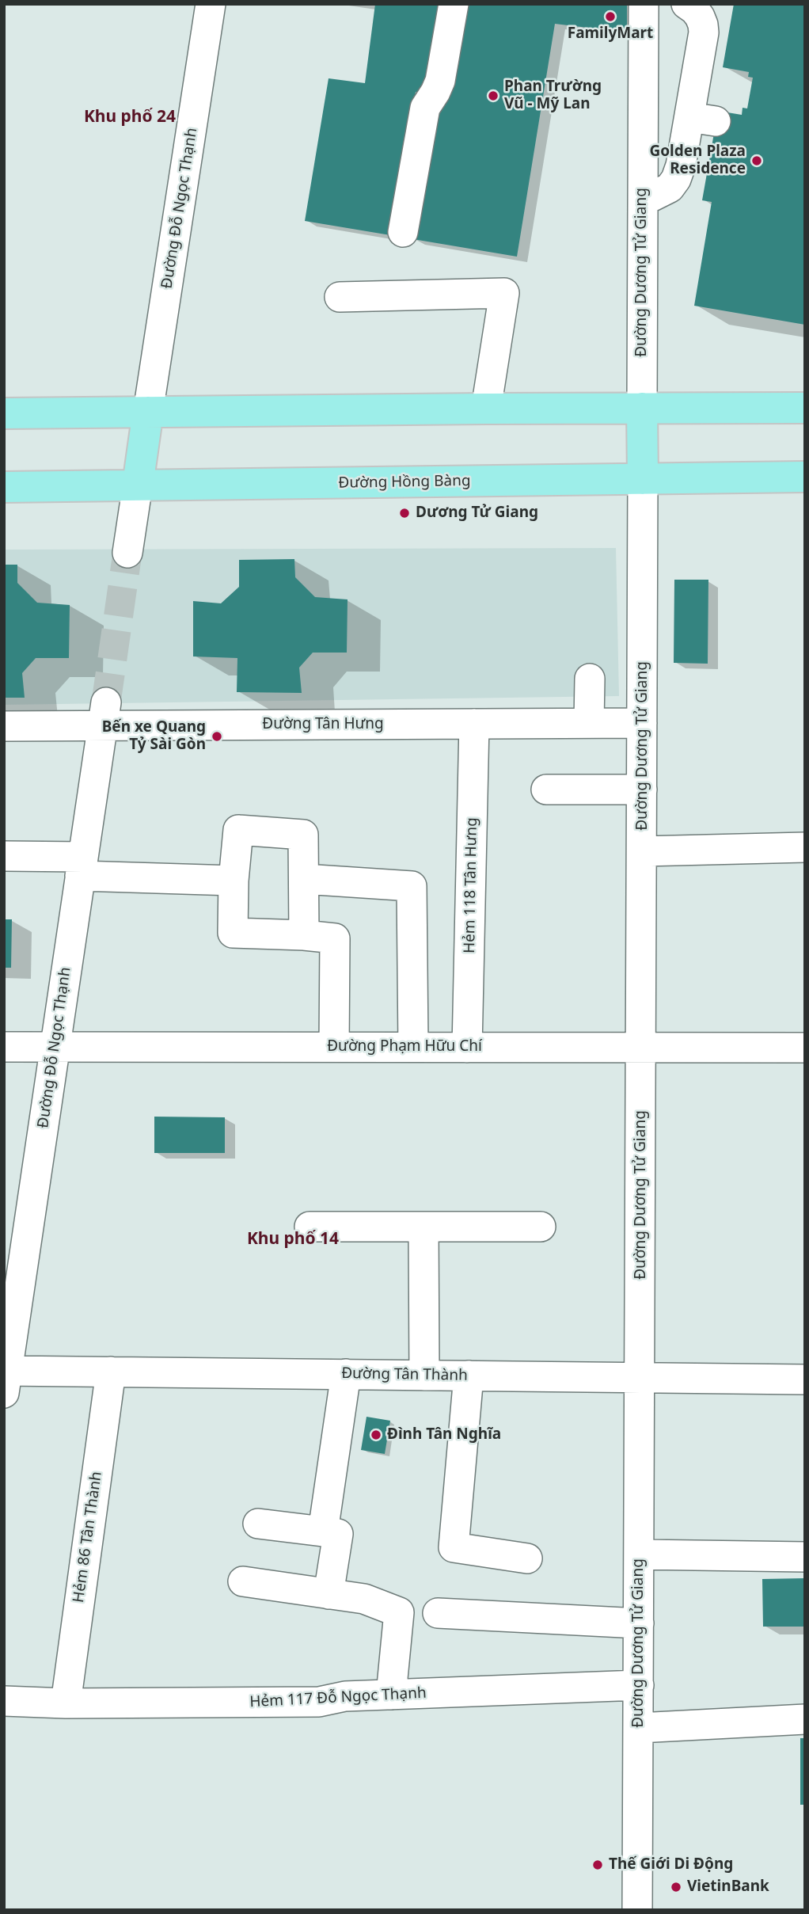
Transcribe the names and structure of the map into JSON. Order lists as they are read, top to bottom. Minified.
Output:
{"streets":{"main road":["Đường Hồng Bàng"],"street":["Đường Đỗ Ngọc Thạnh","Đường Dương Tử Giang","Đường Tân Hưng","Hẻm 118 Tân Hưng","Đường Phạm Hữu Chí","Đường Tân Thành","Hẻm 86 Tân Thành","Hẻm 117 Đỗ Ngọc Thạnh"]},"crossings":[["Đường Đỗ Ngọc Thạnh","Đường Tân Hưng"],["Đường Đỗ Ngọc Thạnh","Đường Phạm Hữu Chí"],["Đường Đỗ Ngọc Thạnh","Đường Tân Thành"],["Đường Dương Tử Giang","Đường Hồng Bàng"],["Đường Dương Tử Giang","Đường Tân Hưng"],["Đường Dương Tử Giang","Đường Phạm Hữu Chí"],["Đường Dương Tử Giang","Đường Tân Thành"],["Đường Dương Tử Giang","Hẻm 117 Đỗ Ngọc Thạnh"],["Đường Tân Hưng","Hẻm 118 Tân Hưng"],["Hẻm 118 Tân Hưng","Đường Phạm Hữu Chí"],["Đường Tân Thành","Hẻm 86 Tân Thành"],["Hẻm 86 Tân Thành","Hẻm 117 Đỗ Ngọc Thạnh"]],"districts":["Khu phố 24","Khu phố 14"],"places":["FamilyMart","Phan Trường Vũ - Mỹ Lan","Golden Plaza Residence","Dương Tử Giang","Bến xe Quang Tỷ Sài Gòn","Đình Tân Nghĩa","Thế Giới Di Động","VietinBank"]}
